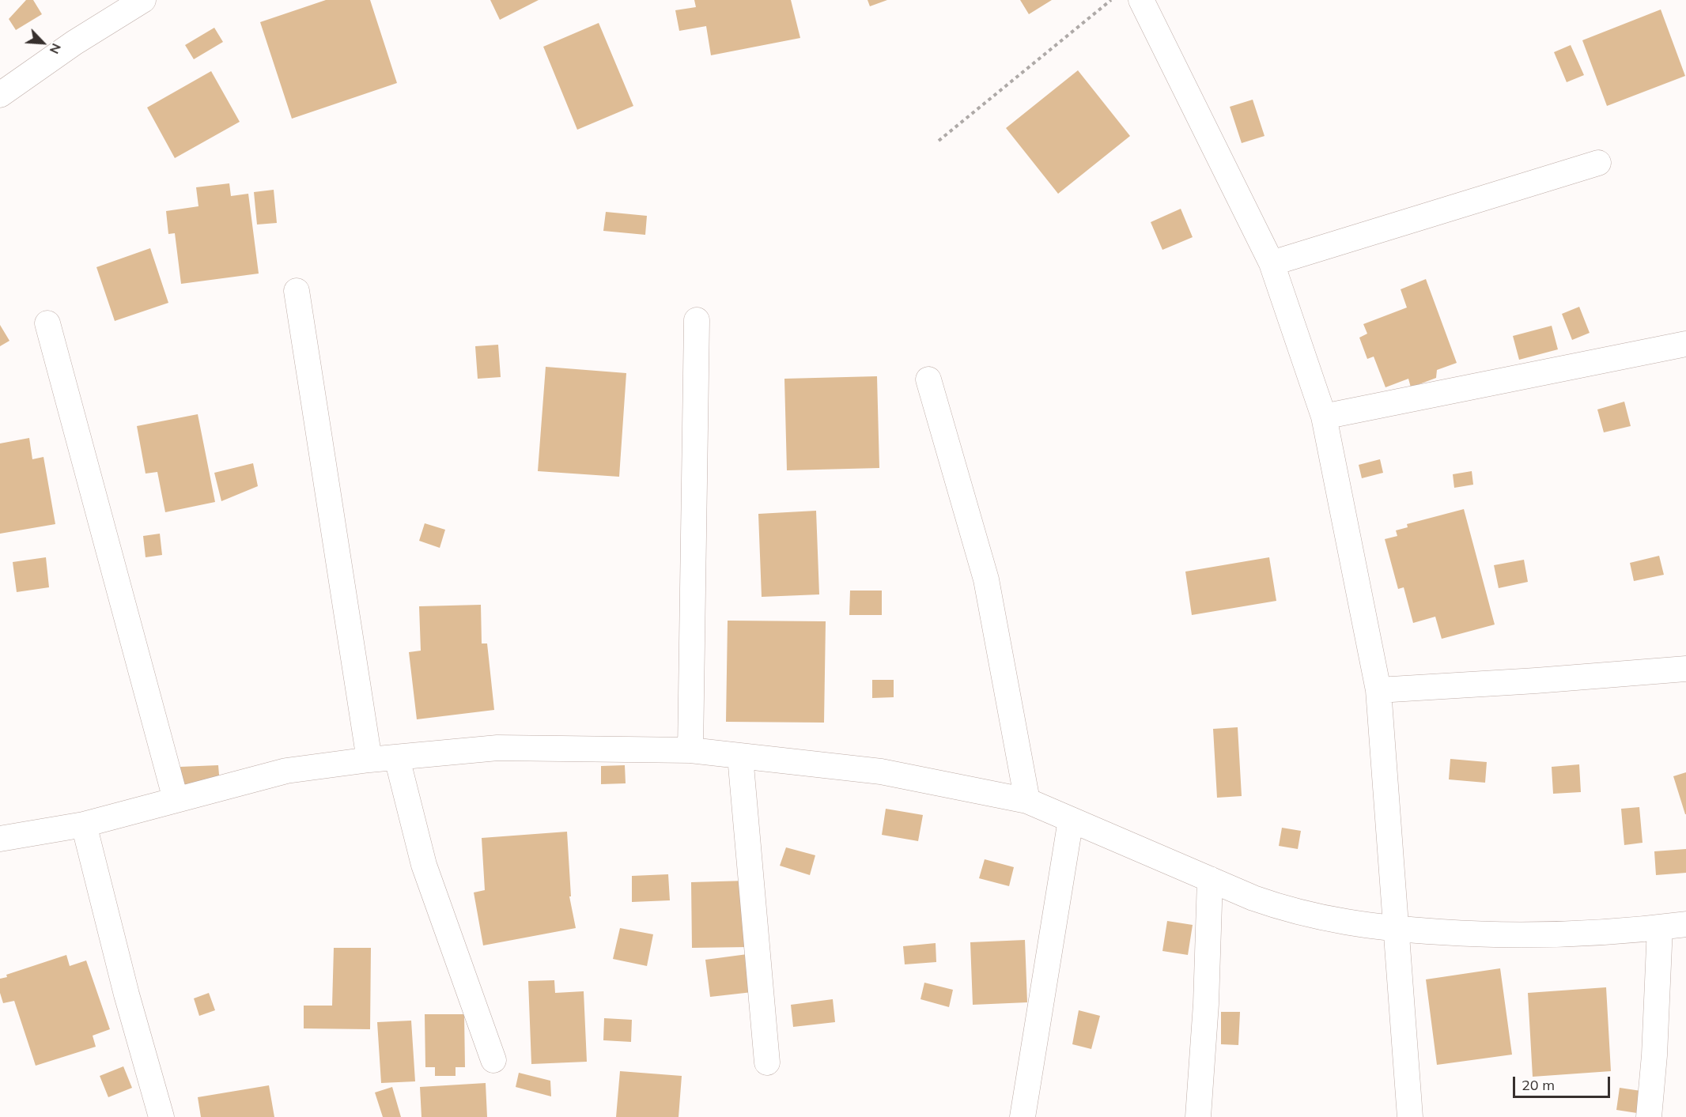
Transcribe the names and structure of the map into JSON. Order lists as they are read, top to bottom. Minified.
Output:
{"scale_bar":"20 m","north":"bottom right"}
